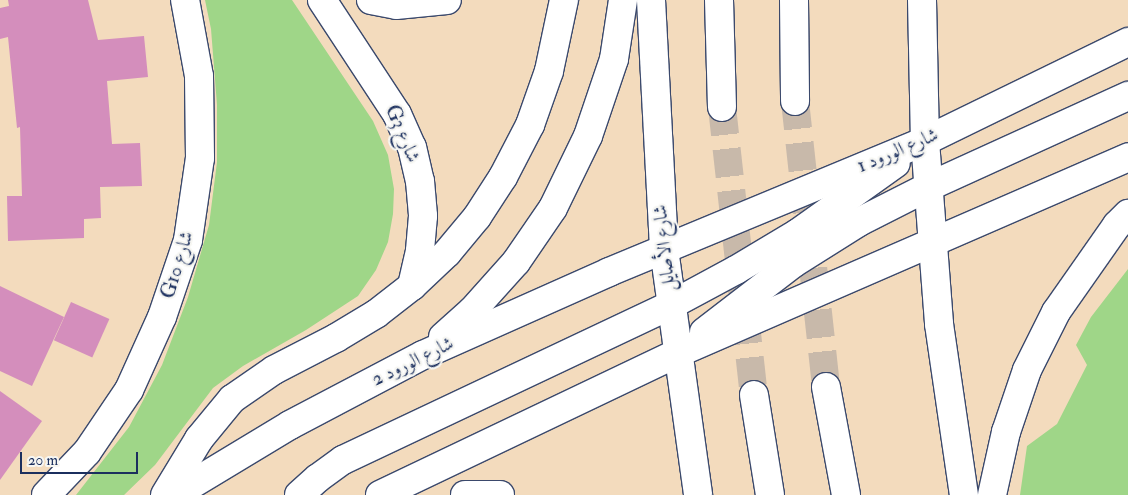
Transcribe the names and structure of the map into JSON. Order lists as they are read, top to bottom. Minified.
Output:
{"streets":{"street":["G3 شارع","شارع الورود 1","شارع الأصايل","G10 شارع","شارع الورود 2"]},"crossings":[["شارع الورود 1","شارع الأصايل"],["شارع الورود 1","شارع الورود 2"],["شارع الأصايل","شارع الورود 2"]],"scale_bar":"20 m"}
